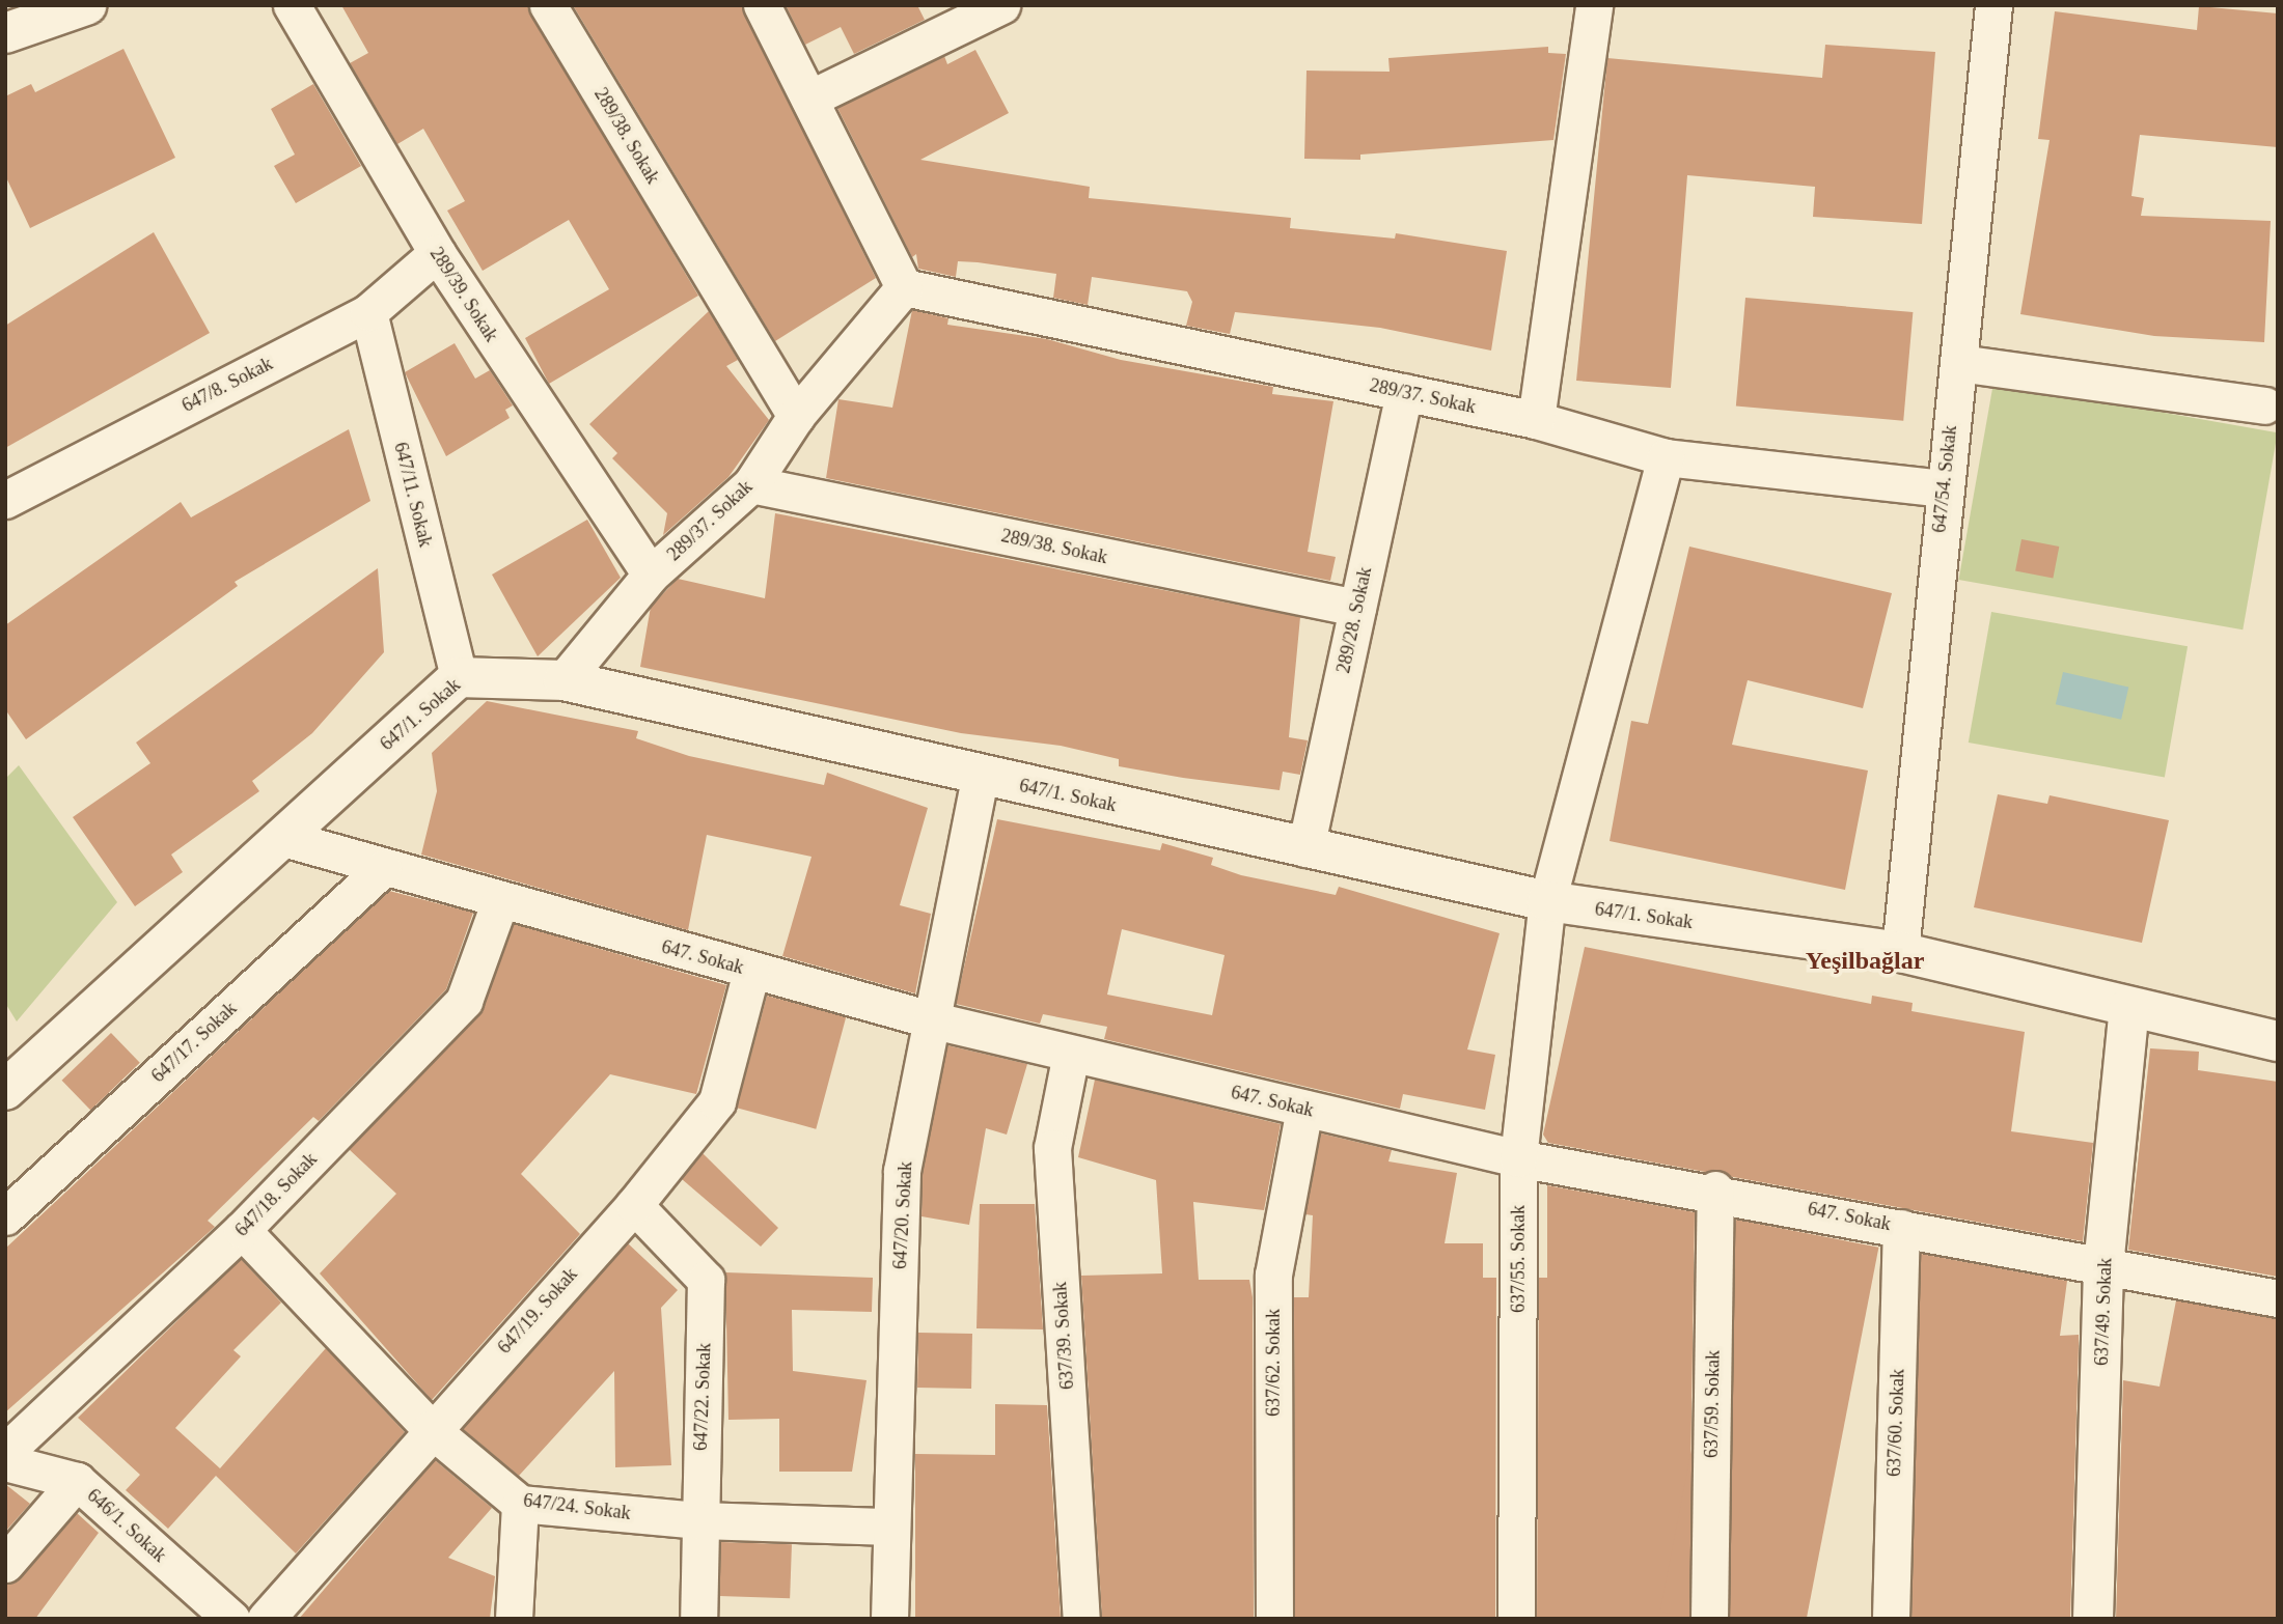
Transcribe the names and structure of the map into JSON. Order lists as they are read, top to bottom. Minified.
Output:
{"streets":{"street":["289/38. Sokak","289/39. Sokak","647/8. Sokak","289/37. Sokak","647/54. Sokak","647/11. Sokak","289/28. Sokak","647/1. Sokak","647. Sokak","647/17. Sokak","647/18. Sokak","647/20. Sokak","637/55. Sokak","647/19. Sokak","637/49. Sokak","637/39. Sokak","637/62. Sokak","647/22. Sokak","637/59. Sokak","637/60. Sokak","647/24. Sokak","646/1. Sokak"]},"crossings":[["289/38. Sokak","289/37. Sokak"],["289/38. Sokak","289/28. Sokak"],["289/39. Sokak","647/8. Sokak"],["289/39. Sokak","289/37. Sokak"],["647/8. Sokak","647/11. Sokak"],["289/37. Sokak","647/54. Sokak"],["289/37. Sokak","289/28. Sokak"],["289/37. Sokak","647/1. Sokak"],["289/37. Sokak","637/55. Sokak"],["647/54. Sokak","647/1. Sokak"],["647/11. Sokak","647/1. Sokak"],["289/28. Sokak","647/1. Sokak"],["647/1. Sokak","647. Sokak"],["647/1. Sokak","647/20. Sokak"],["647/1. Sokak","637/55. Sokak"],["647/1. Sokak","637/49. Sokak"],["647. Sokak","647/17. Sokak"],["647. Sokak","647/18. Sokak"],["647. Sokak","647/20. Sokak"],["647. Sokak","637/55. Sokak"],["647. Sokak","647/19. Sokak"],["647. Sokak","637/49. Sokak"],["647. Sokak","637/39. Sokak"],["647. Sokak","637/62. Sokak"],["647. Sokak","637/59. Sokak"],["647. Sokak","637/60. Sokak"],["647/18. Sokak","647/24. Sokak"],["647/20. Sokak","647/24. Sokak"],["647/19. Sokak","647/22. Sokak"],["647/19. Sokak","647/24. Sokak"],["647/22. Sokak","647/24. Sokak"]],"districts":["Yeşilbağlar"]}
